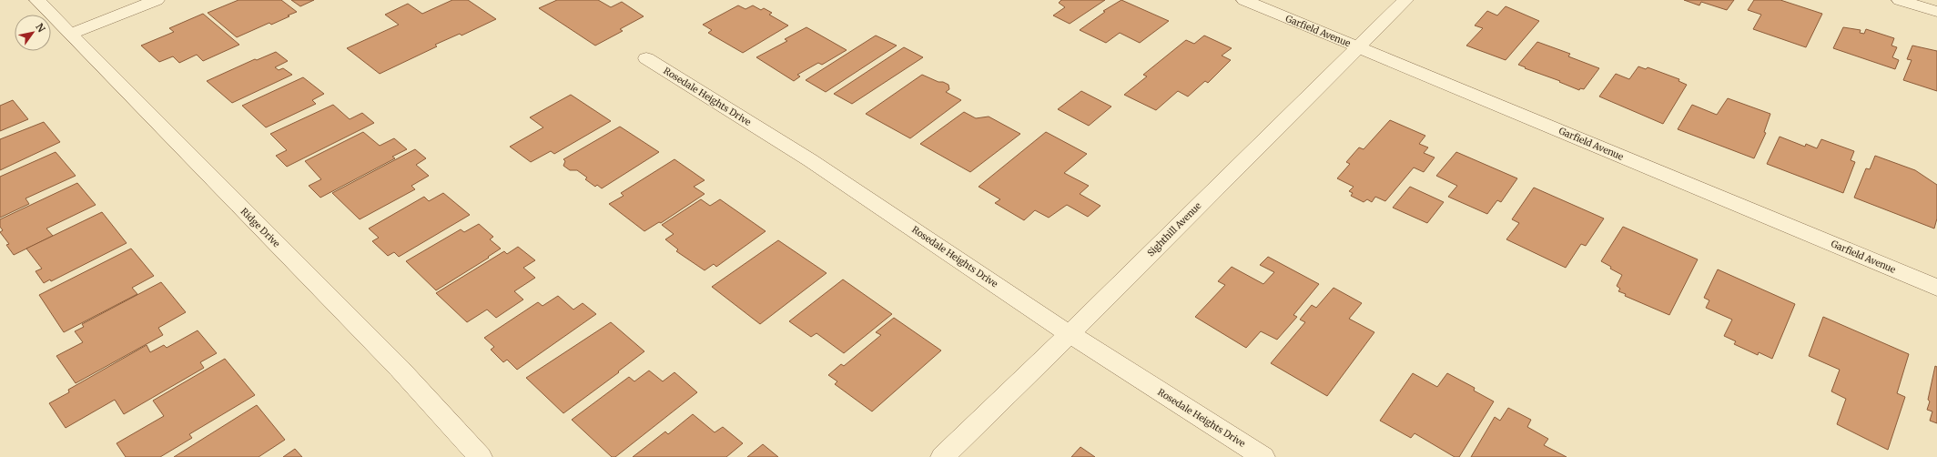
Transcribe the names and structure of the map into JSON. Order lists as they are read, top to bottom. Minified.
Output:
{"streets":{"street":["Garfield Avenue","Rosedale Heights Drive","Ridge Drive","Sighthill Avenue"]},"crossings":[["Garfield Avenue","Sighthill Avenue"],["Rosedale Heights Drive","Sighthill Avenue"]],"north":"top right"}
